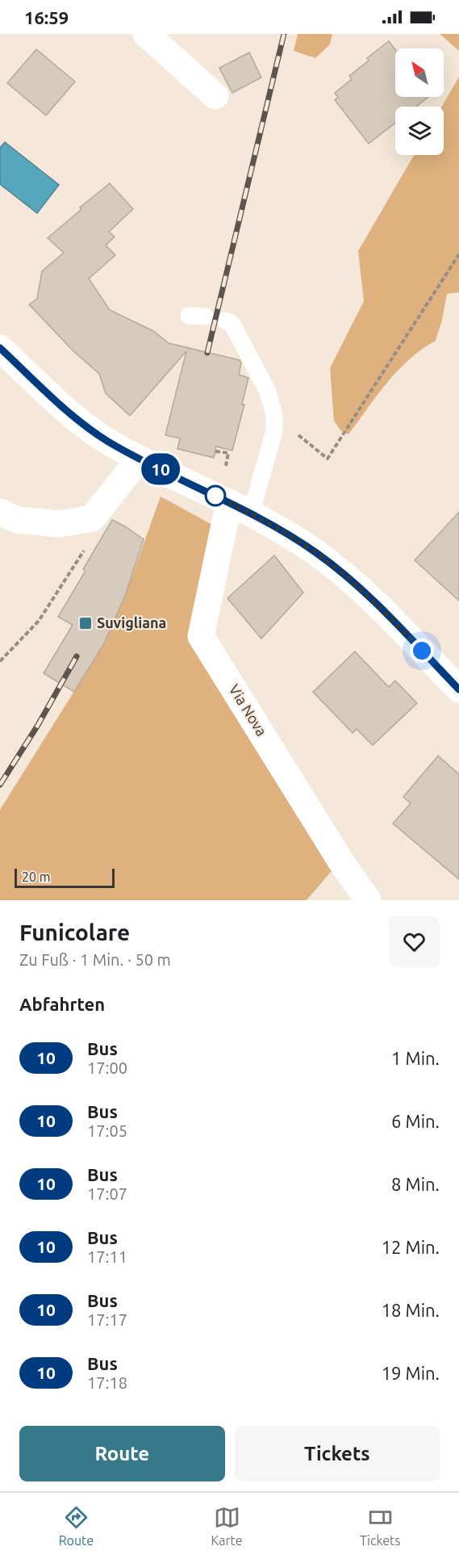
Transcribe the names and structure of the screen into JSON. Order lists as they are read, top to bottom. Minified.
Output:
{"streets":{"street":["Via Nova"]},"places":{"transit":["Suvigliana"]},"lines":["bus line 10"],"scale_bar":"20 m","north":"top left","page":{"status":"16:59","on_map":"10","scale":"20 m","heading":[["Funicolare","Zu Fuß · 1 Min. · 50 m"],"Abfahrten"],"list":[{"mark":"10","name":"Bus","note":"17:00","value":"1 Min."},{"mark":"10","name":"Bus","note":"17:05","value":"6 Min."},{"mark":"10","name":"Bus","note":"17:07","value":"8 Min."},{"mark":"10","name":"Bus","note":"17:11","value":"12 Min."},{"mark":"10","name":"Bus","note":"17:17","value":"18 Min."},{"mark":"10","name":"Bus","note":"17:18","value":"19 Min."}],"buttons":["Route","Tickets"],"tabs":["Route","Karte","Tickets"]}}
